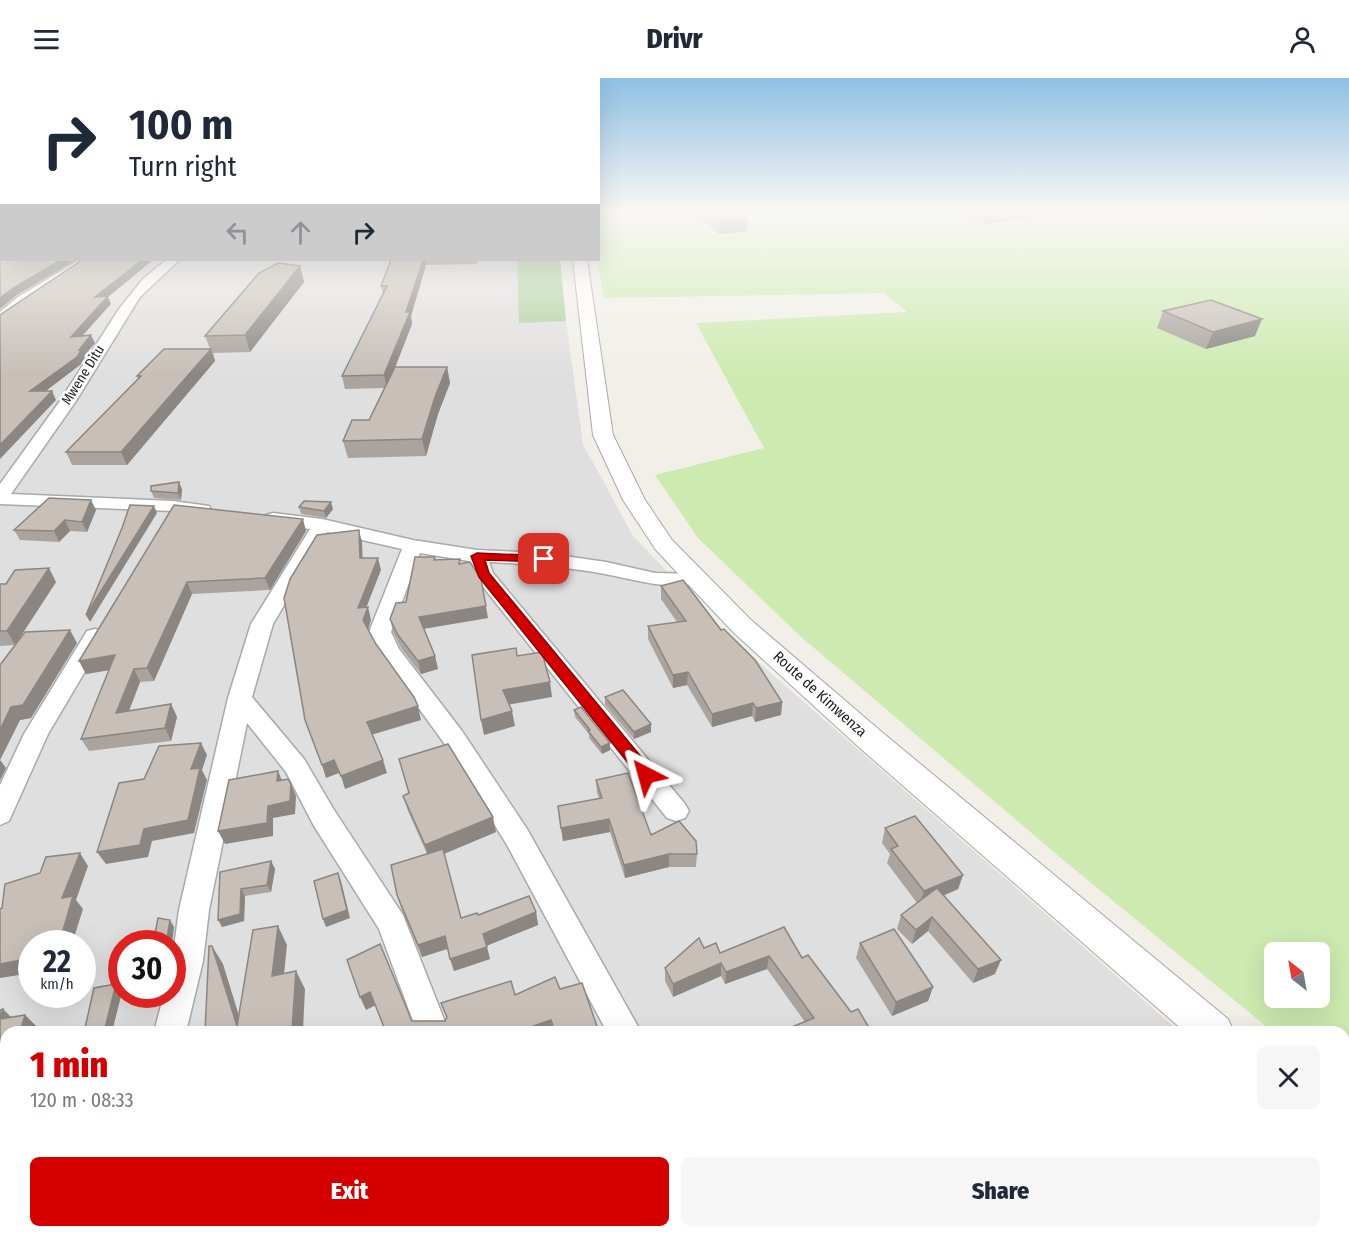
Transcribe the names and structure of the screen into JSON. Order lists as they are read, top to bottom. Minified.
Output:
{"streets":{"street":["Mwene Ditu","Route de Kimwenza"]},"north":"top left","page":{"header":"Drivr","turn":["100 m","Turn right"],"speed":"22 km/h","limit":"30","heading":["1 min","120 m · 08:33"],"buttons":["Exit","Share"]}}
